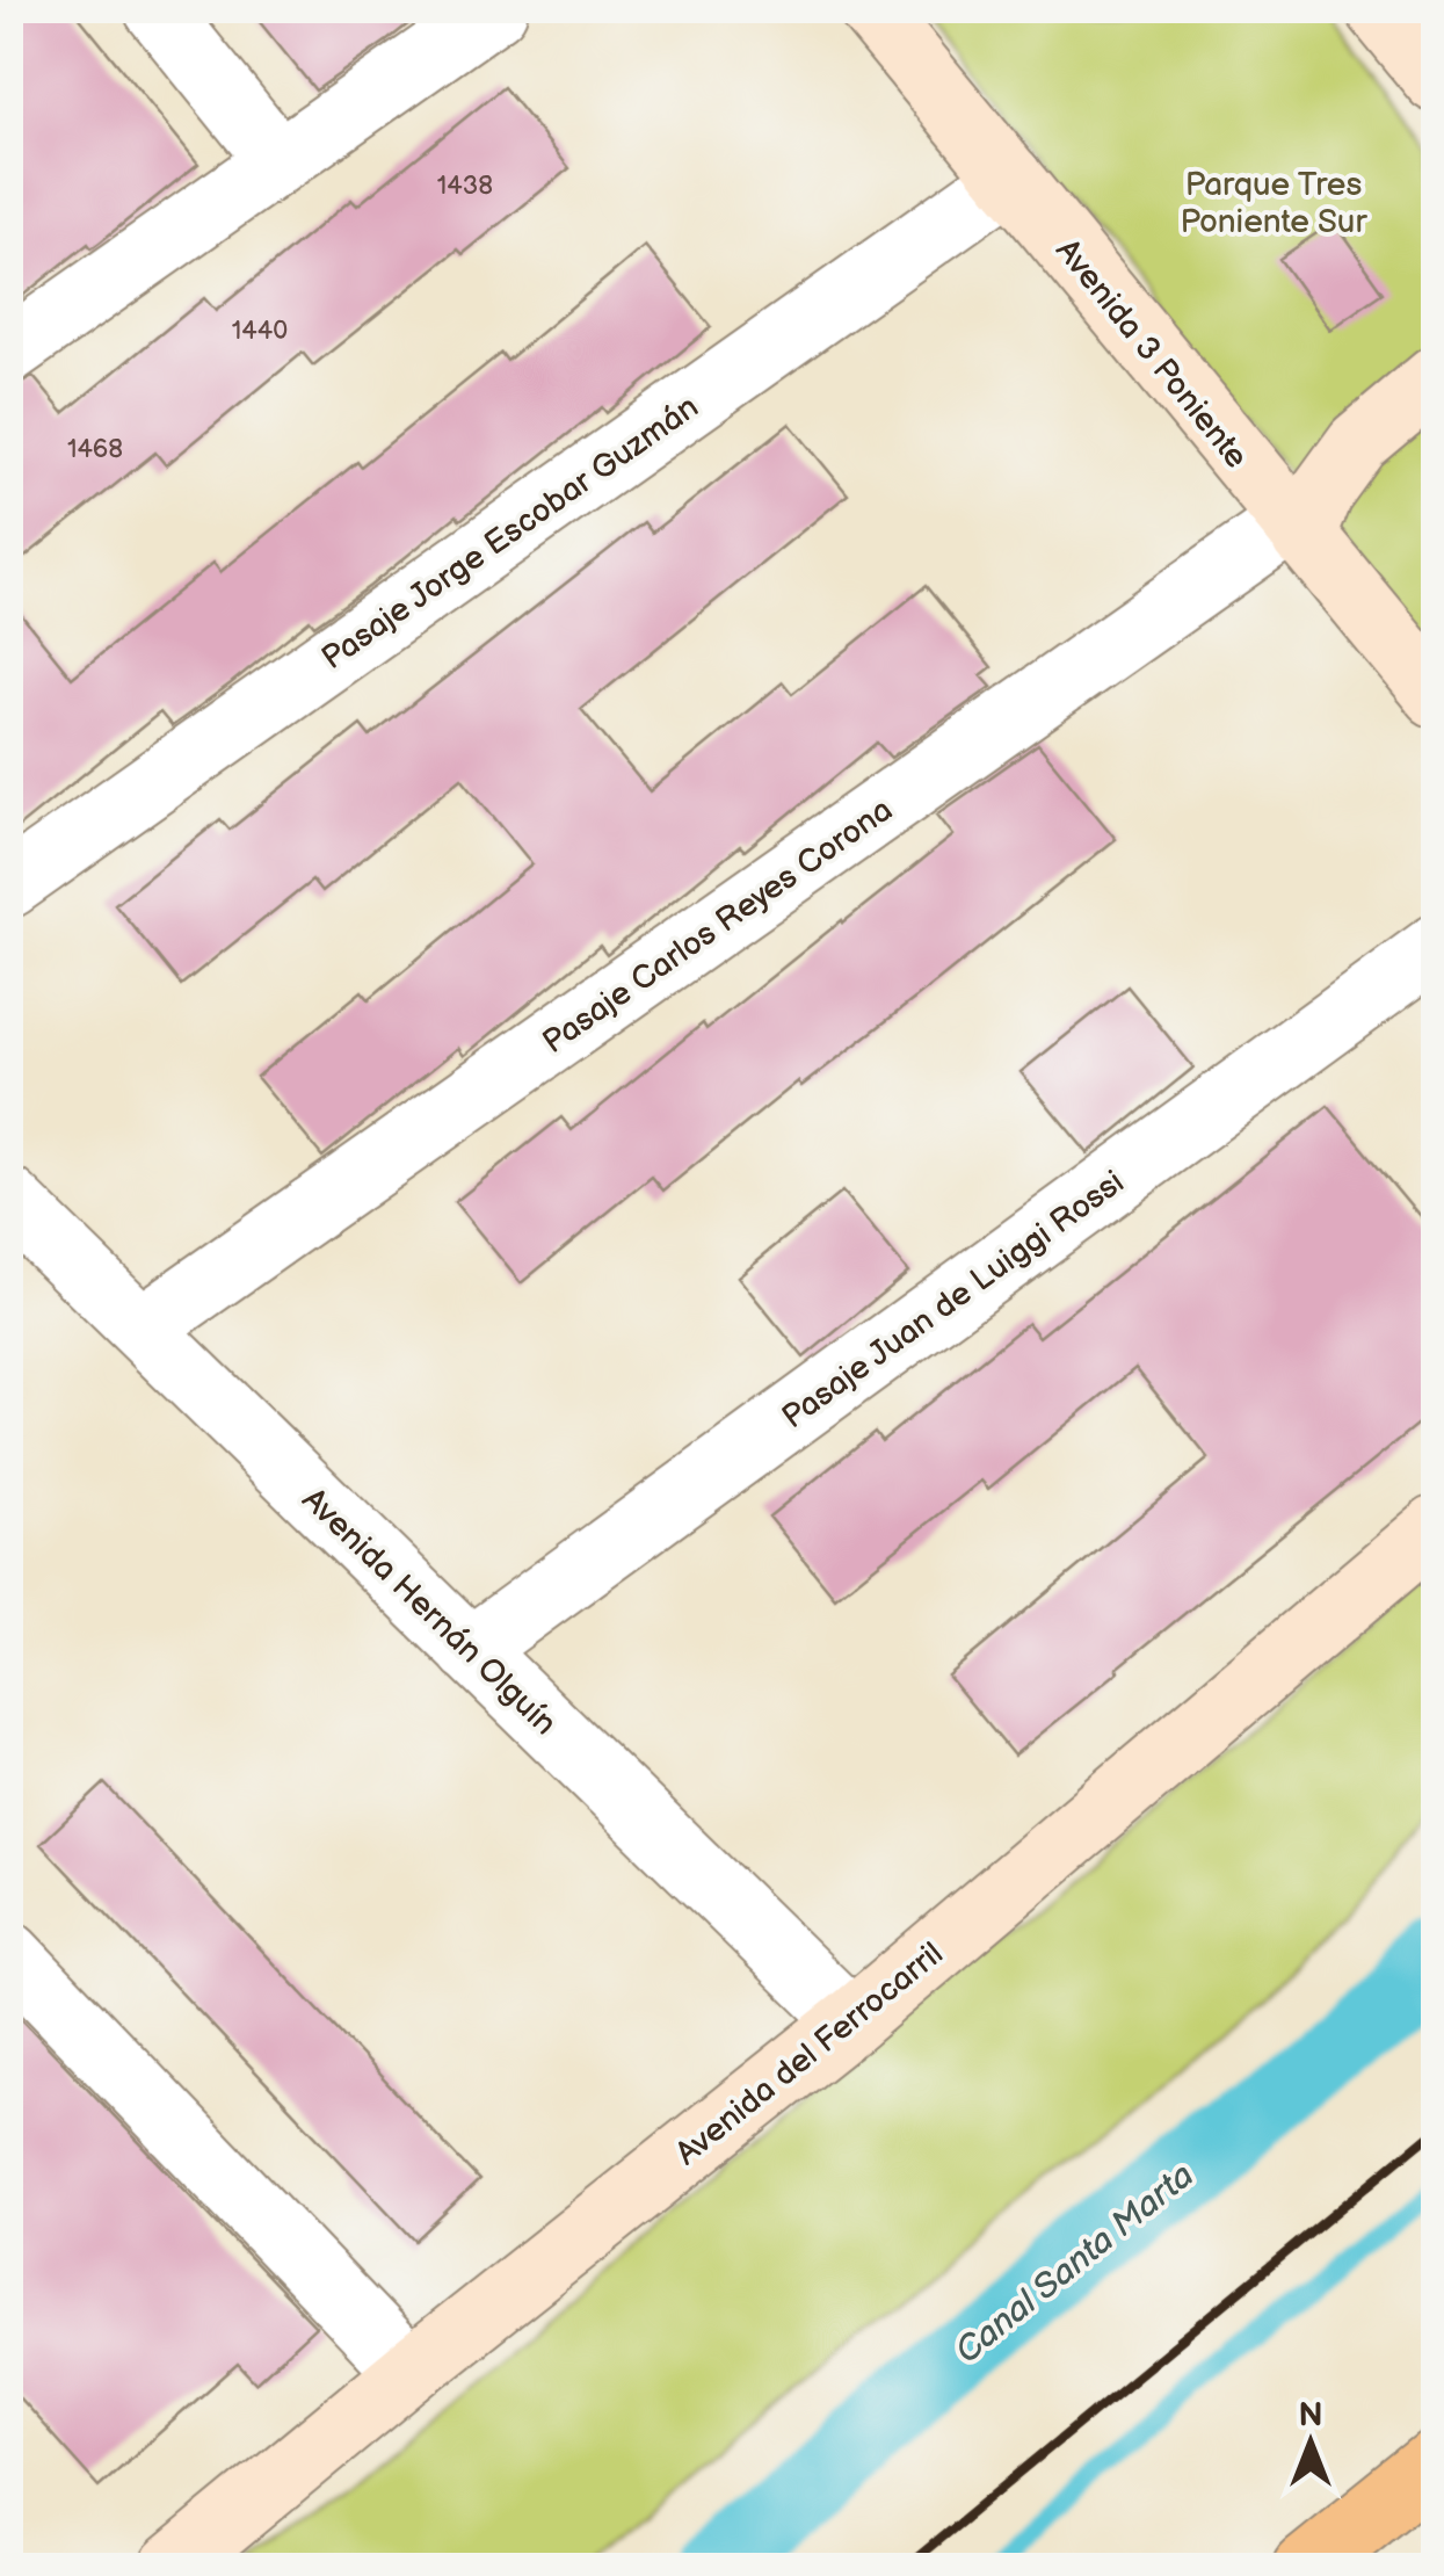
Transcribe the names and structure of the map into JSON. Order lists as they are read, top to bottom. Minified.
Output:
{"streets":{"street":["Avenida 3 Poniente","Pasaje Jorge Escobar Guzmán","Pasaje Carlos Reyes Corona","Pasaje Juan de Luiggi Rossi","Avenida Hernán Olguín","Avenida del Ferrocarril"]},"crossings":[["Avenida 3 Poniente","Pasaje Jorge Escobar Guzmán"],["Avenida 3 Poniente","Pasaje Carlos Reyes Corona"],["Pasaje Carlos Reyes Corona","Avenida Hernán Olguín"],["Pasaje Juan de Luiggi Rossi","Avenida Hernán Olguín"],["Avenida Hernán Olguín","Avenida del Ferrocarril"]],"water":["Canal Santa Marta"],"parks":["Parque Tres Poniente Sur"],"house_numbers":["1438","1440","1468"],"north":"top"}
